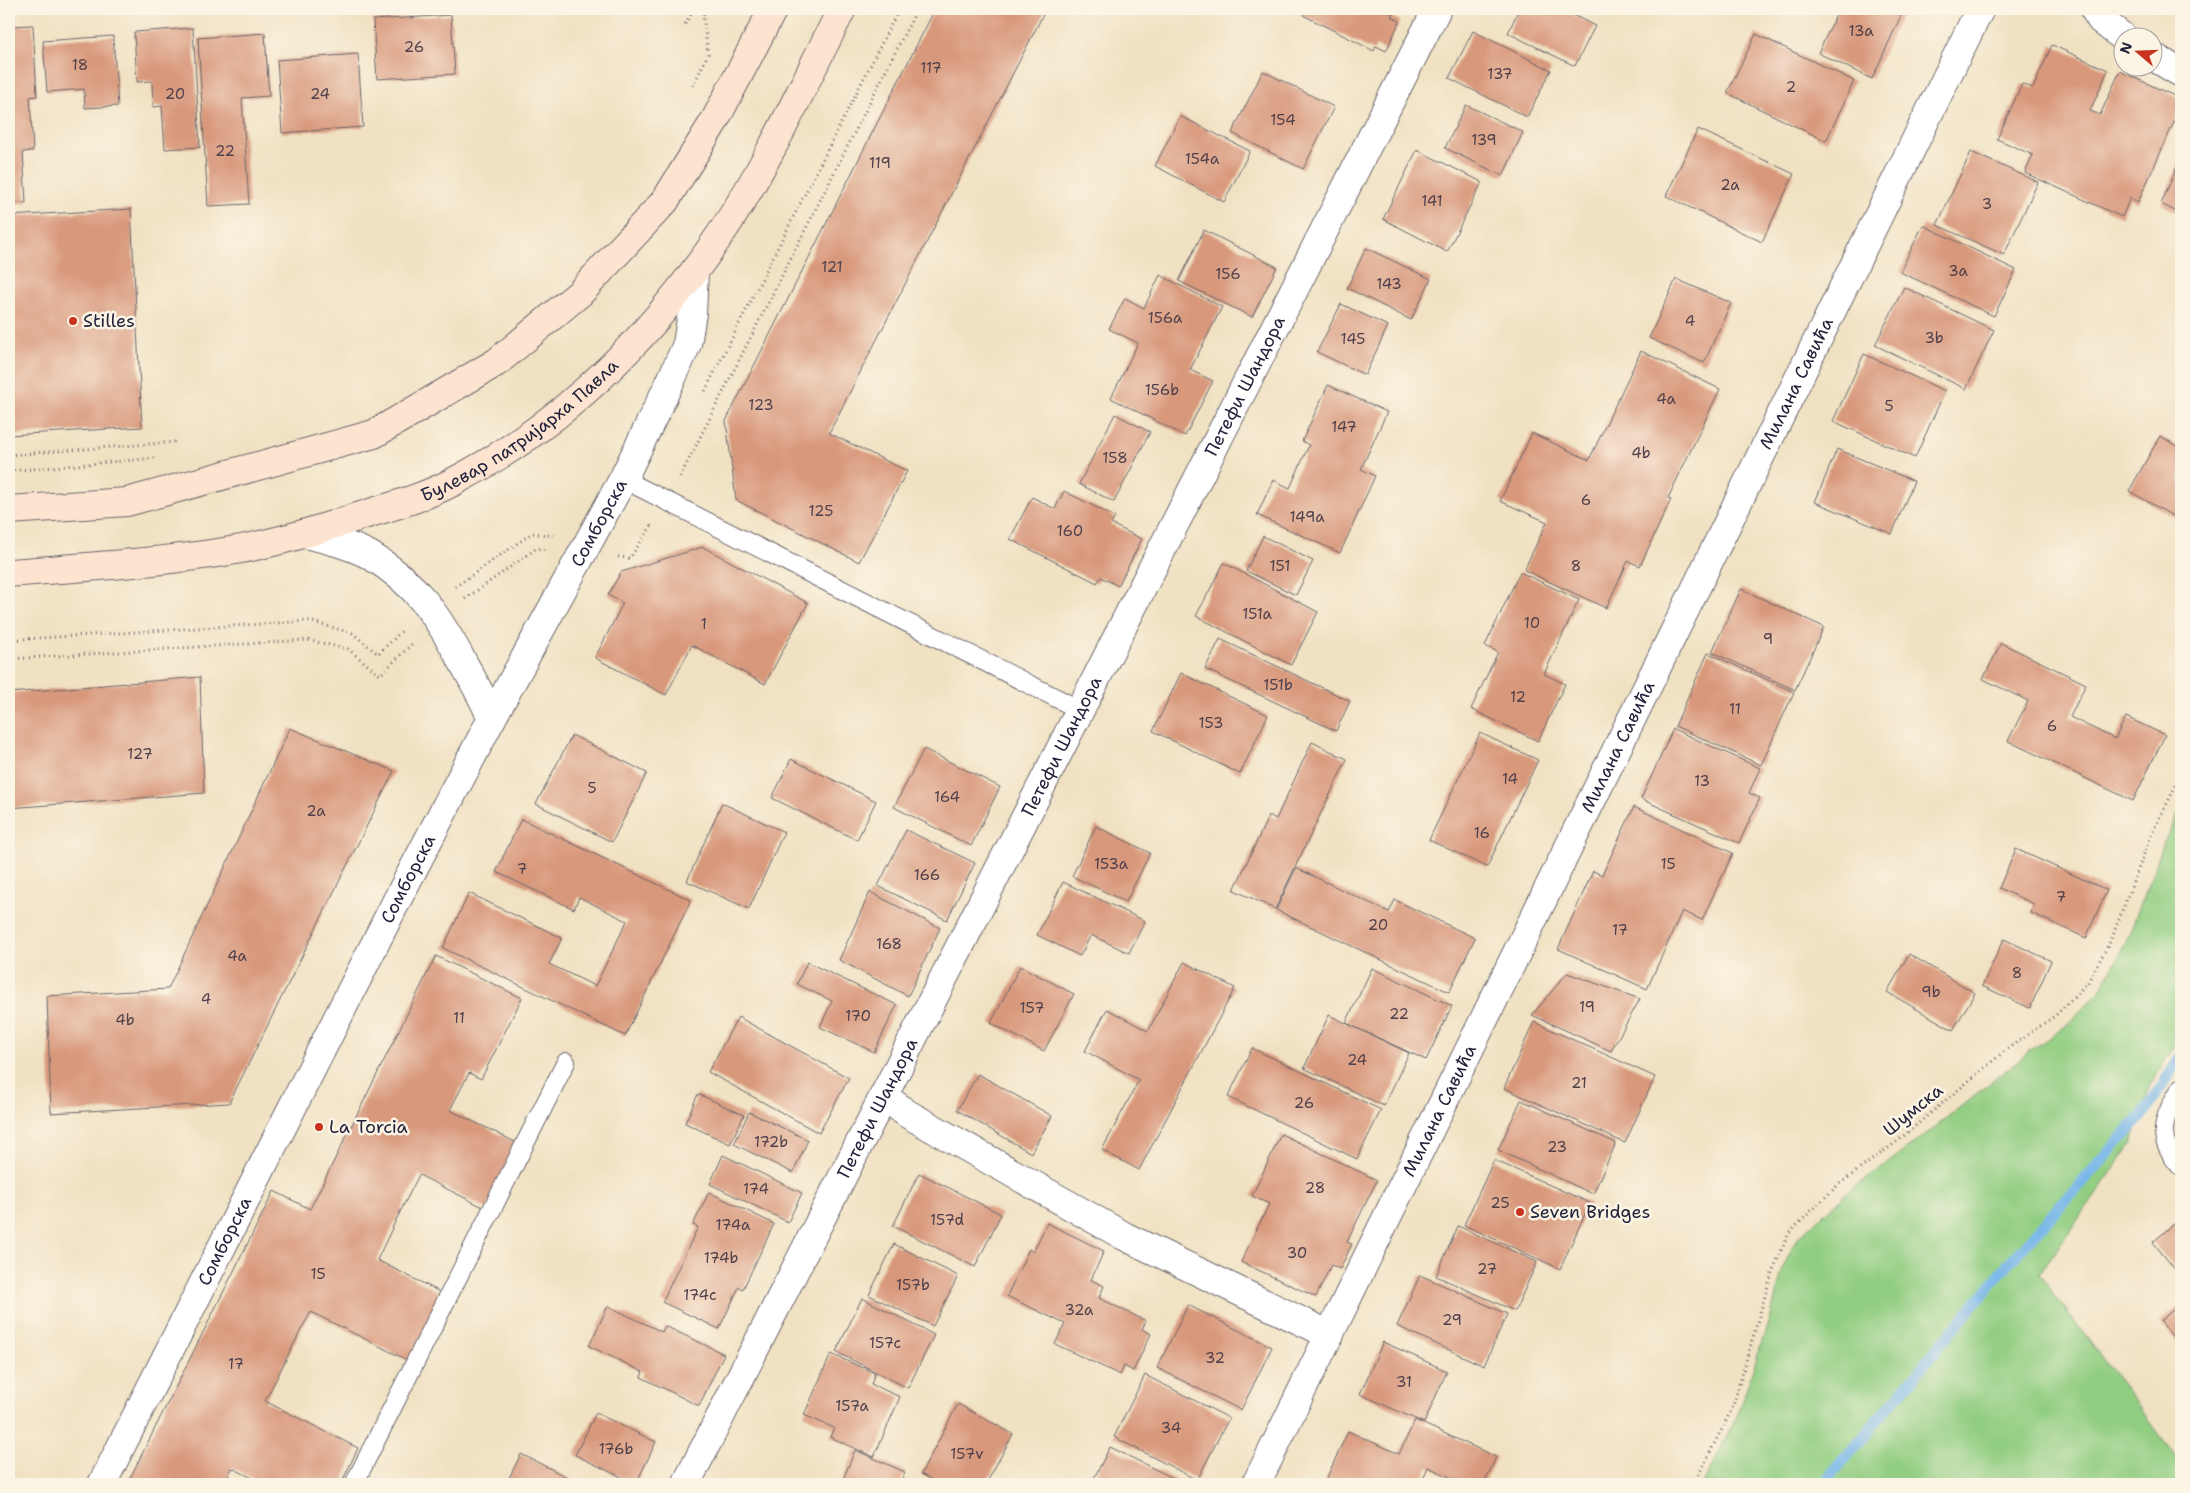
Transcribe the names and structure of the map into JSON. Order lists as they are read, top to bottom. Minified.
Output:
{"streets":{"main road":["Булевар патријарха Павла"],"street":["Милана Савића","Петефи Шандора","Сомборска"],"path":["Шумска"]},"crossings":[["Булевар патријарха Павла","Сомборска"]],"places":["Stilles","La Torcia","Seven Bridges"],"house_numbers":["13a","26","18","117","137","2","20","24","154","139","22","154a","119","2a","141","3","121","3a","156","143","156a","4","3b","145","156b","4a","123","5","147","4b","158","6","125","149a","160","151","8","151a","10","1","9","151b","12","11","153","6","127","14","13","5","164","2a","16","153a","15","7","166","7","20","17","168","4a","8","9b","4","19","157","22","170","11","4b","24","21","26","172b","23","28","174","25","157d","174a","30","174b","27","15","157b","174c","32a","29","157c","32","17","31","157a","34","176b","157v"],"north":"left"}
